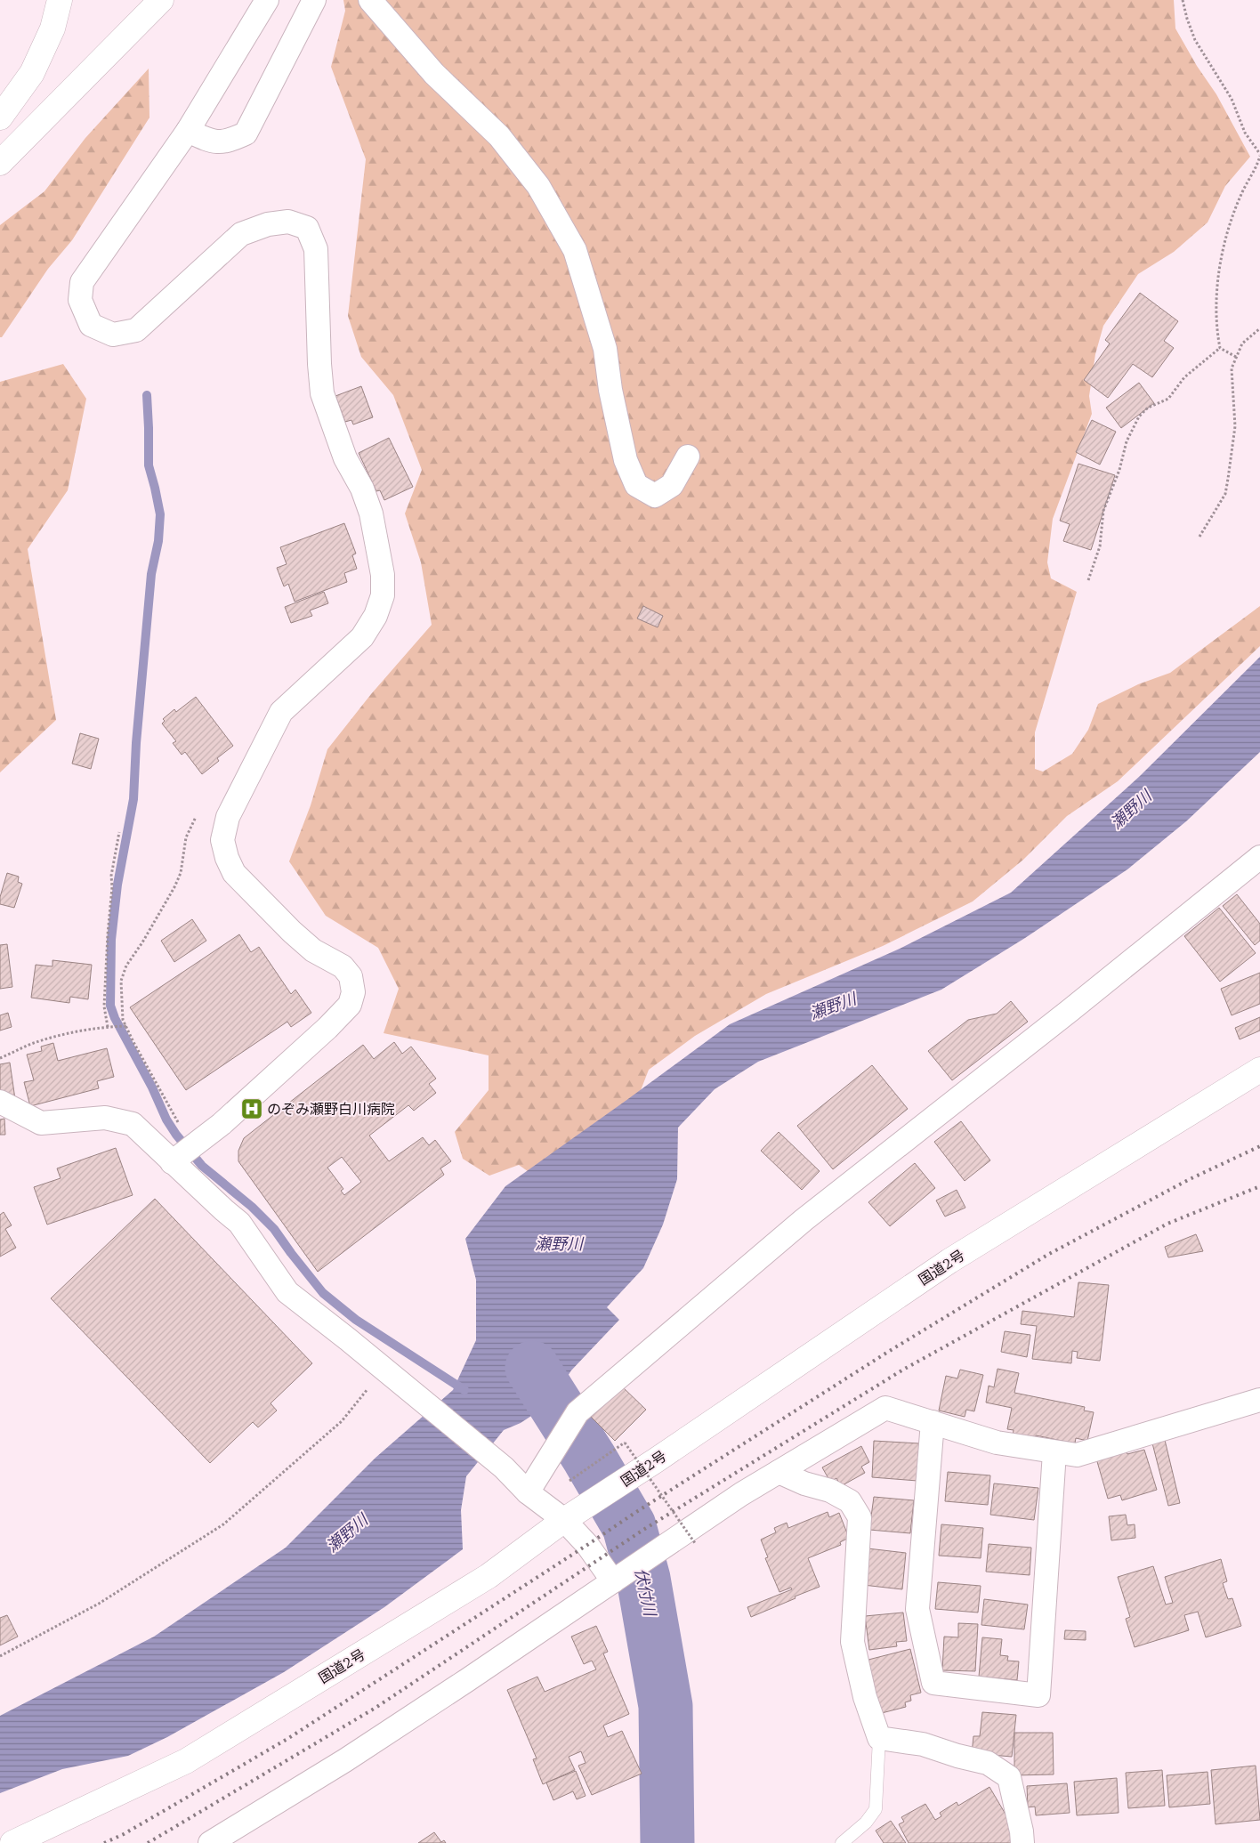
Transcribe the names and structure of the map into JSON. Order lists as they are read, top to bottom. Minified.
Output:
{"streets":{"highway":["国道2号"]},"water":["瀬野川","伏付川"],"places":{"hospital":["のぞみ瀬野白川病院"]}}
